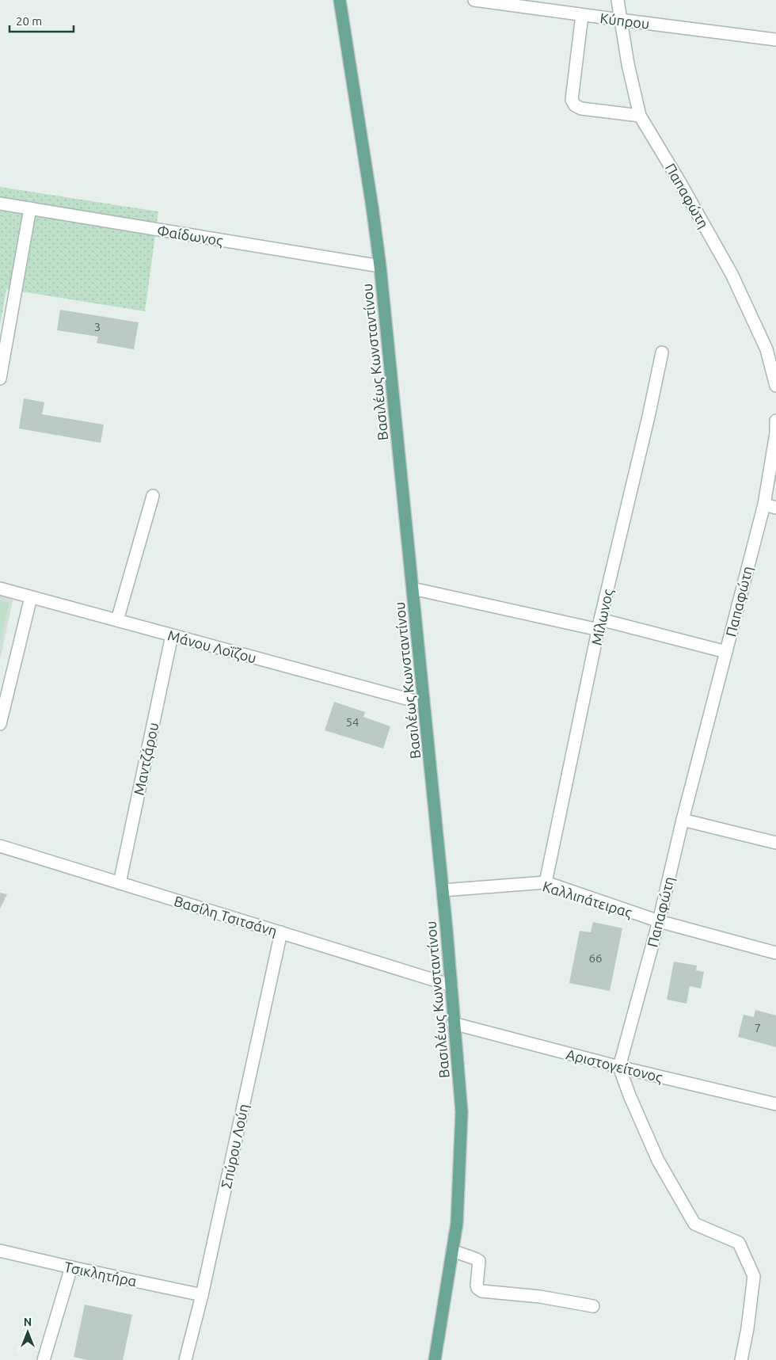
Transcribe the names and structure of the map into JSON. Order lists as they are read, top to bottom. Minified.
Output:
{"streets":{"main road":["Βασιλέως Κωνσταντίνου"],"street":["Κύπρου","Παπαφώτη","Φαίδωνος","Μίλωνος","Μάνου Λοΐζου","Μαντζάρου","Καλλιπάτειρας","Βασίλη Τσιτσάνη","Αριστογείτονος","Σπύρου Λούη","Τσικλητήρα"]},"crossings":[["Κύπρου","Παπαφώτη"],["Παπαφώτη","Καλλιπάτειρας"],["Παπαφώτη","Αριστογείτονος"],["Φαίδωνος","Βασιλέως Κωνσταντίνου"],["Βασιλέως Κωνσταντίνου","Μάνου Λοΐζου"],["Βασιλέως Κωνσταντίνου","Καλλιπάτειρας"],["Βασιλέως Κωνσταντίνου","Βασίλη Τσιτσάνη"],["Βασιλέως Κωνσταντίνου","Αριστογείτονος"],["Μίλωνος","Καλλιπάτειρας"],["Μάνου Λοΐζου","Μαντζάρου"],["Μαντζάρου","Βασίλη Τσιτσάνη"],["Βασίλη Τσιτσάνη","Σπύρου Λούη"],["Σπύρου Λούη","Τσικλητήρα"]],"house_numbers":["3","54","66","7"],"scale_bar":"20 m","north":"top"}
